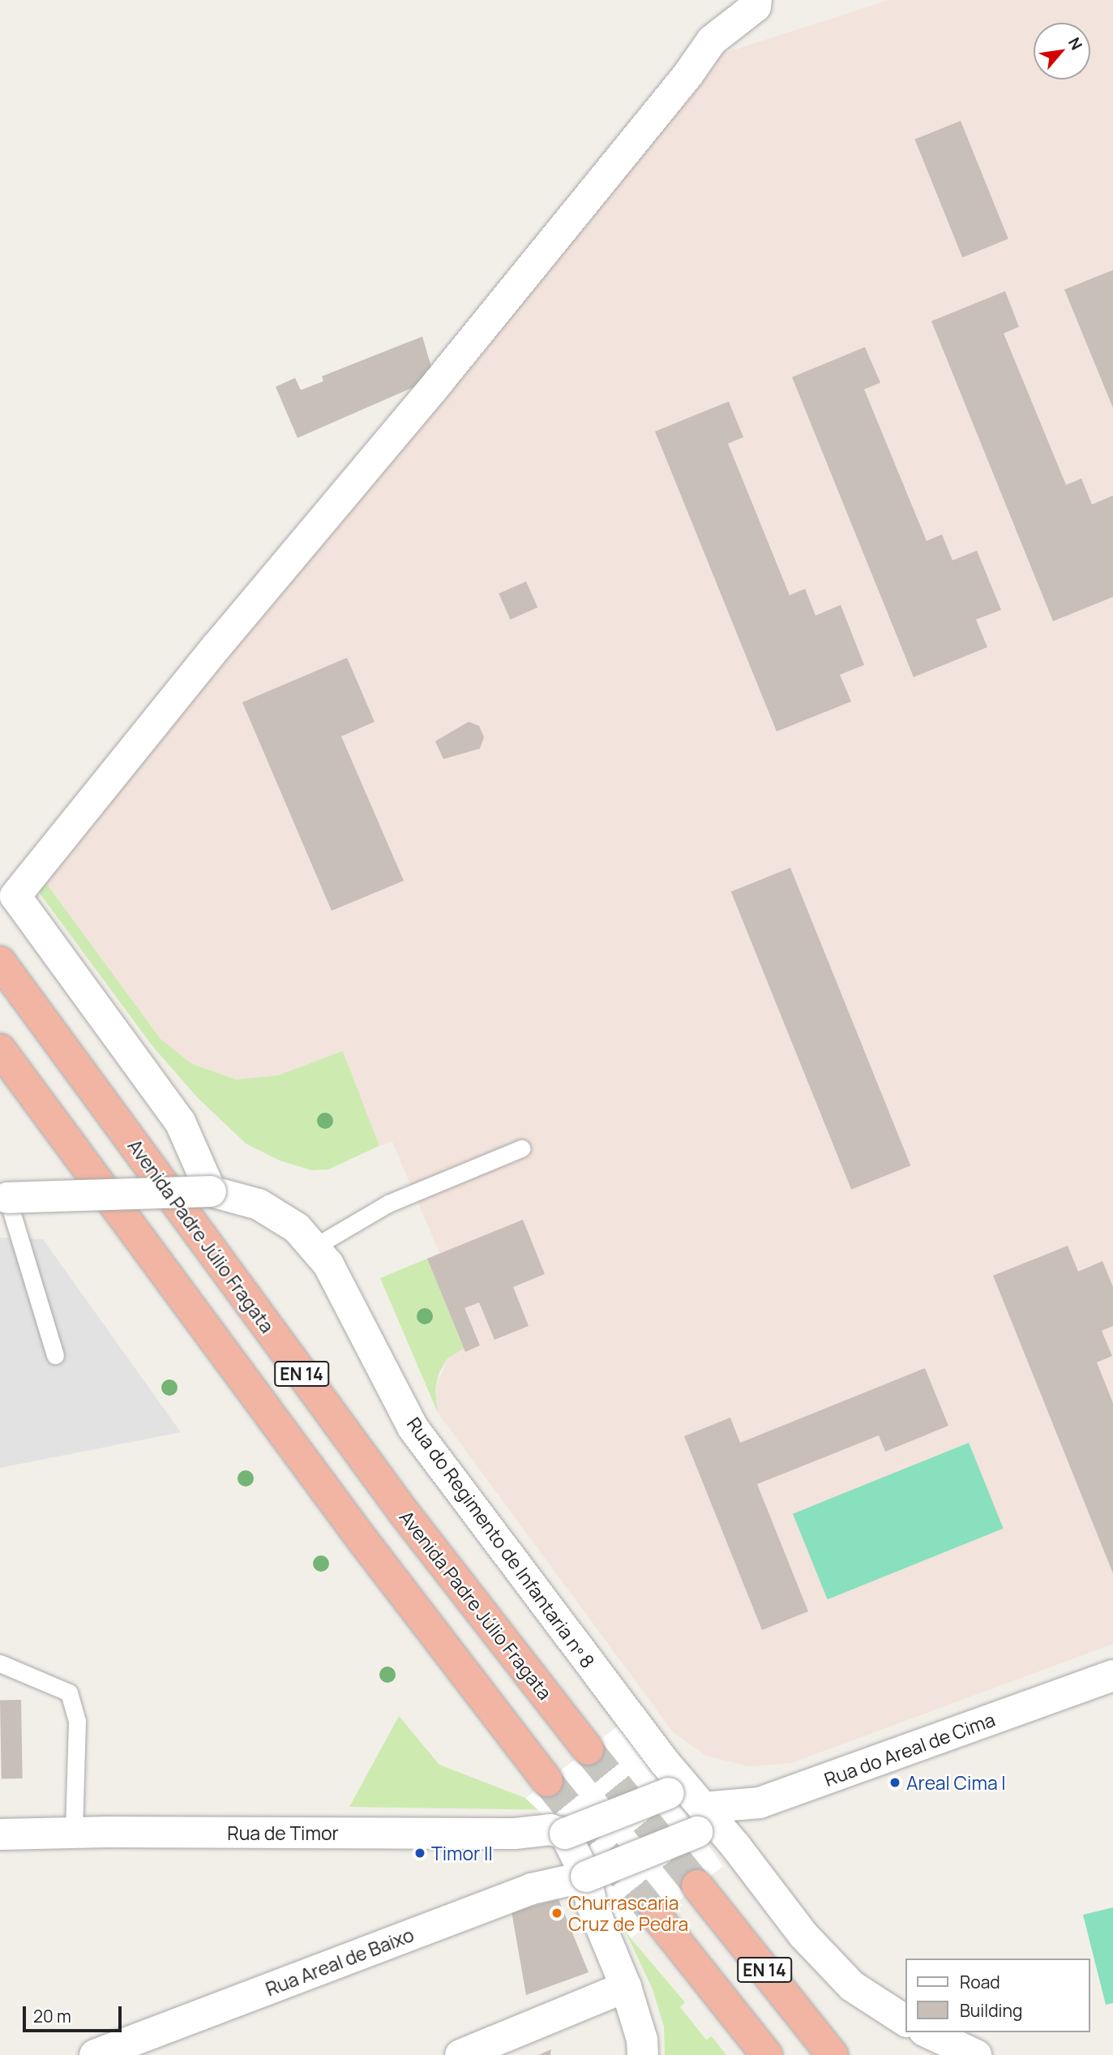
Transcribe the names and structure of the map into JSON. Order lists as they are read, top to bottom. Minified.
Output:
{"streets":{"highway":["Avenida Padre Júlio Fragata","EN 14"],"street":["Rua do Regimento de Infantaria nº 8","Rua do Areal de Cima","Rua de Timor","Rua Areal de Baixo"]},"crossings":[["EN 14","Rua do Regimento de Infantaria nº 8"],["Rua do Regimento de Infantaria nº 8","Rua do Areal de Cima"],["Rua do Regimento de Infantaria nº 8","Rua Areal de Baixo"],["Rua do Areal de Cima","Rua Areal de Baixo"]],"places":["Areal Cima I","Timor II","Churrascaria Cruz de Pedra"],"legend":["Road","Building"],"scale_bar":"20 m","north":"top right"}
